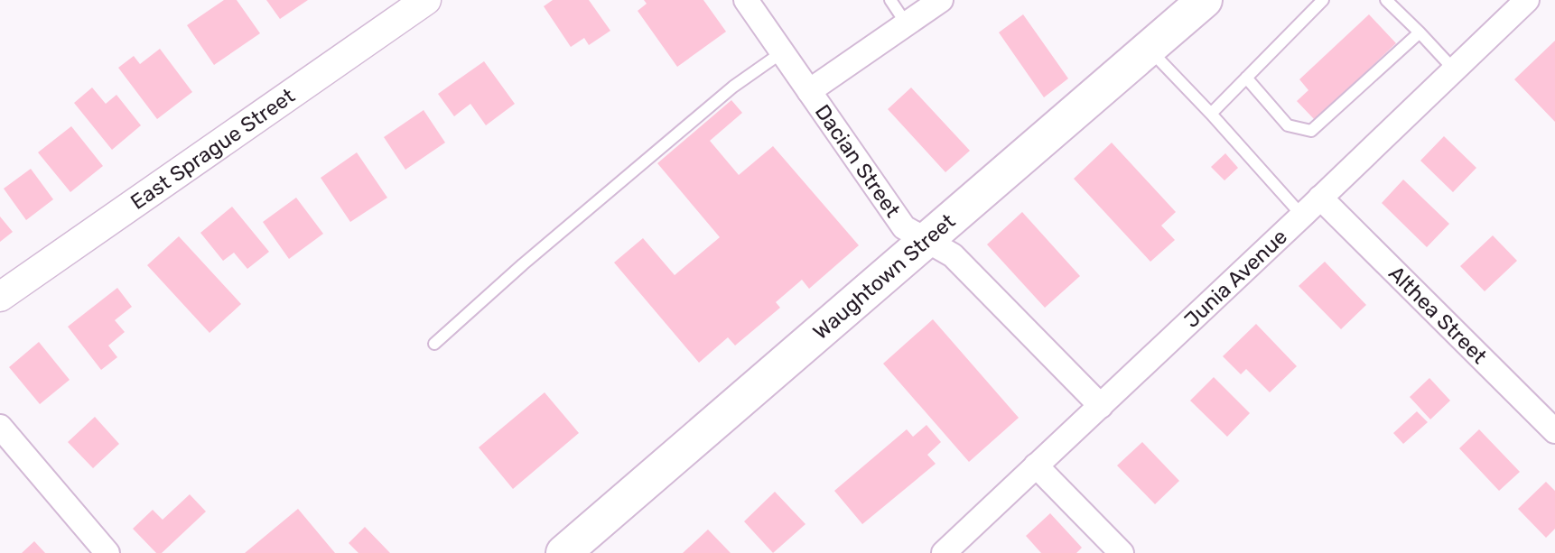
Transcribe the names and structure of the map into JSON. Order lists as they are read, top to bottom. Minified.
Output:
{"streets":{"main road":["Waughtown Street"],"street":["East Sprague Street","Dacian Street","Junia Avenue","Althea Street"]},"crossings":[["Dacian Street","Waughtown Street"],["Dacian Street","Junia Avenue"],["Junia Avenue","Althea Street"]]}
